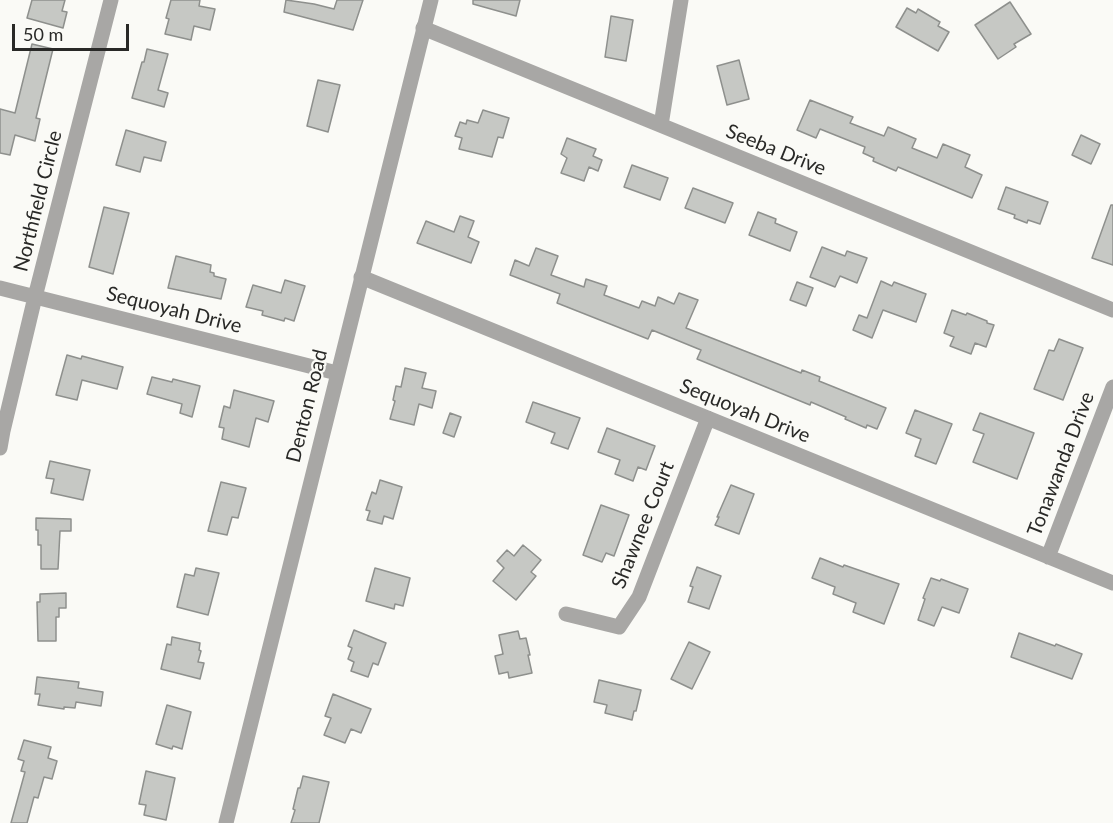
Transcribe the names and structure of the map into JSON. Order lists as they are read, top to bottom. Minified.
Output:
{"streets":{"street":["Seeba Drive","Northfield Circle","Sequoyah Drive","Denton Road","Tonawanda Drive","Shawnee Court"]},"crossings":[["Seeba Drive","Denton Road"],["Northfield Circle","Sequoyah Drive"],["Sequoyah Drive","Denton Road"],["Sequoyah Drive","Tonawanda Drive"],["Sequoyah Drive","Shawnee Court"]],"scale_bar":"50 m"}
